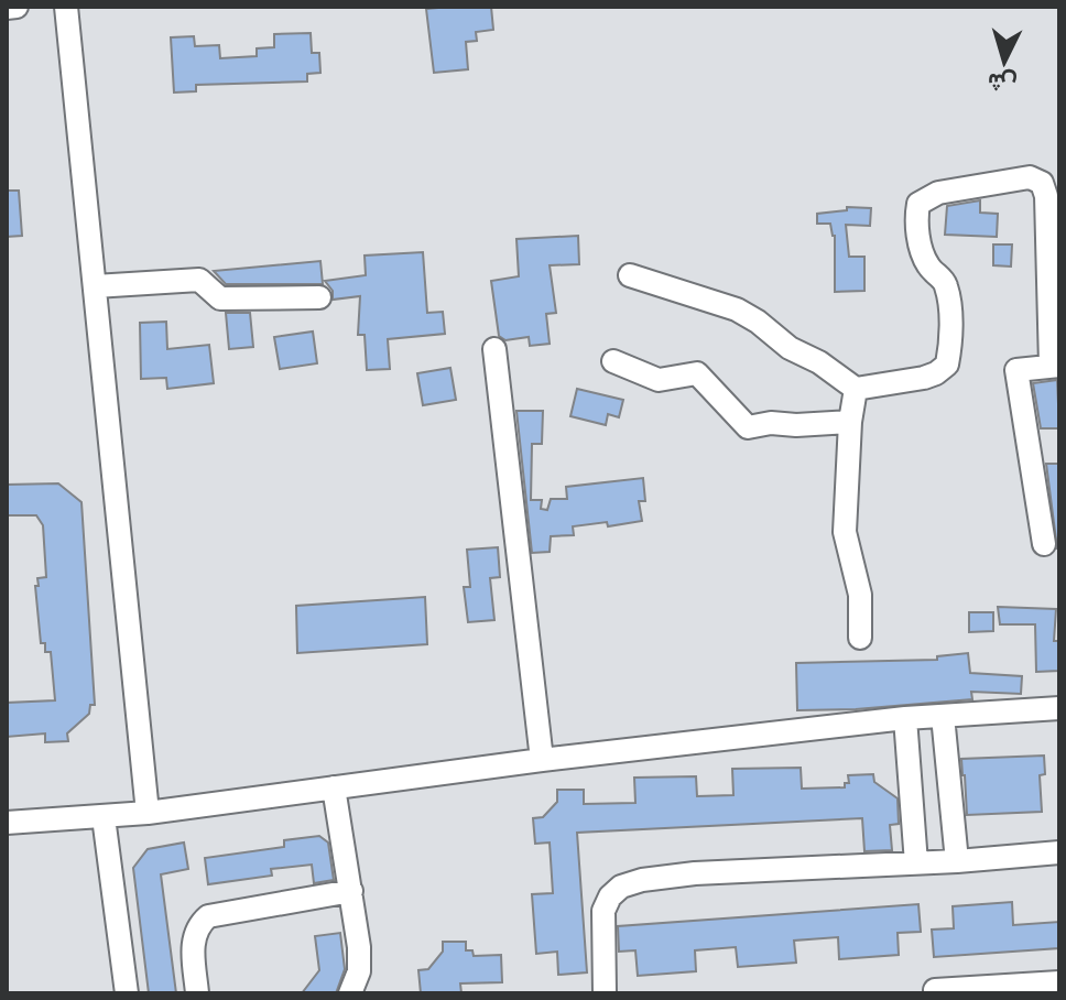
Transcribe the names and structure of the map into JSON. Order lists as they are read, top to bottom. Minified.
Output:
{"north":"bottom"}
